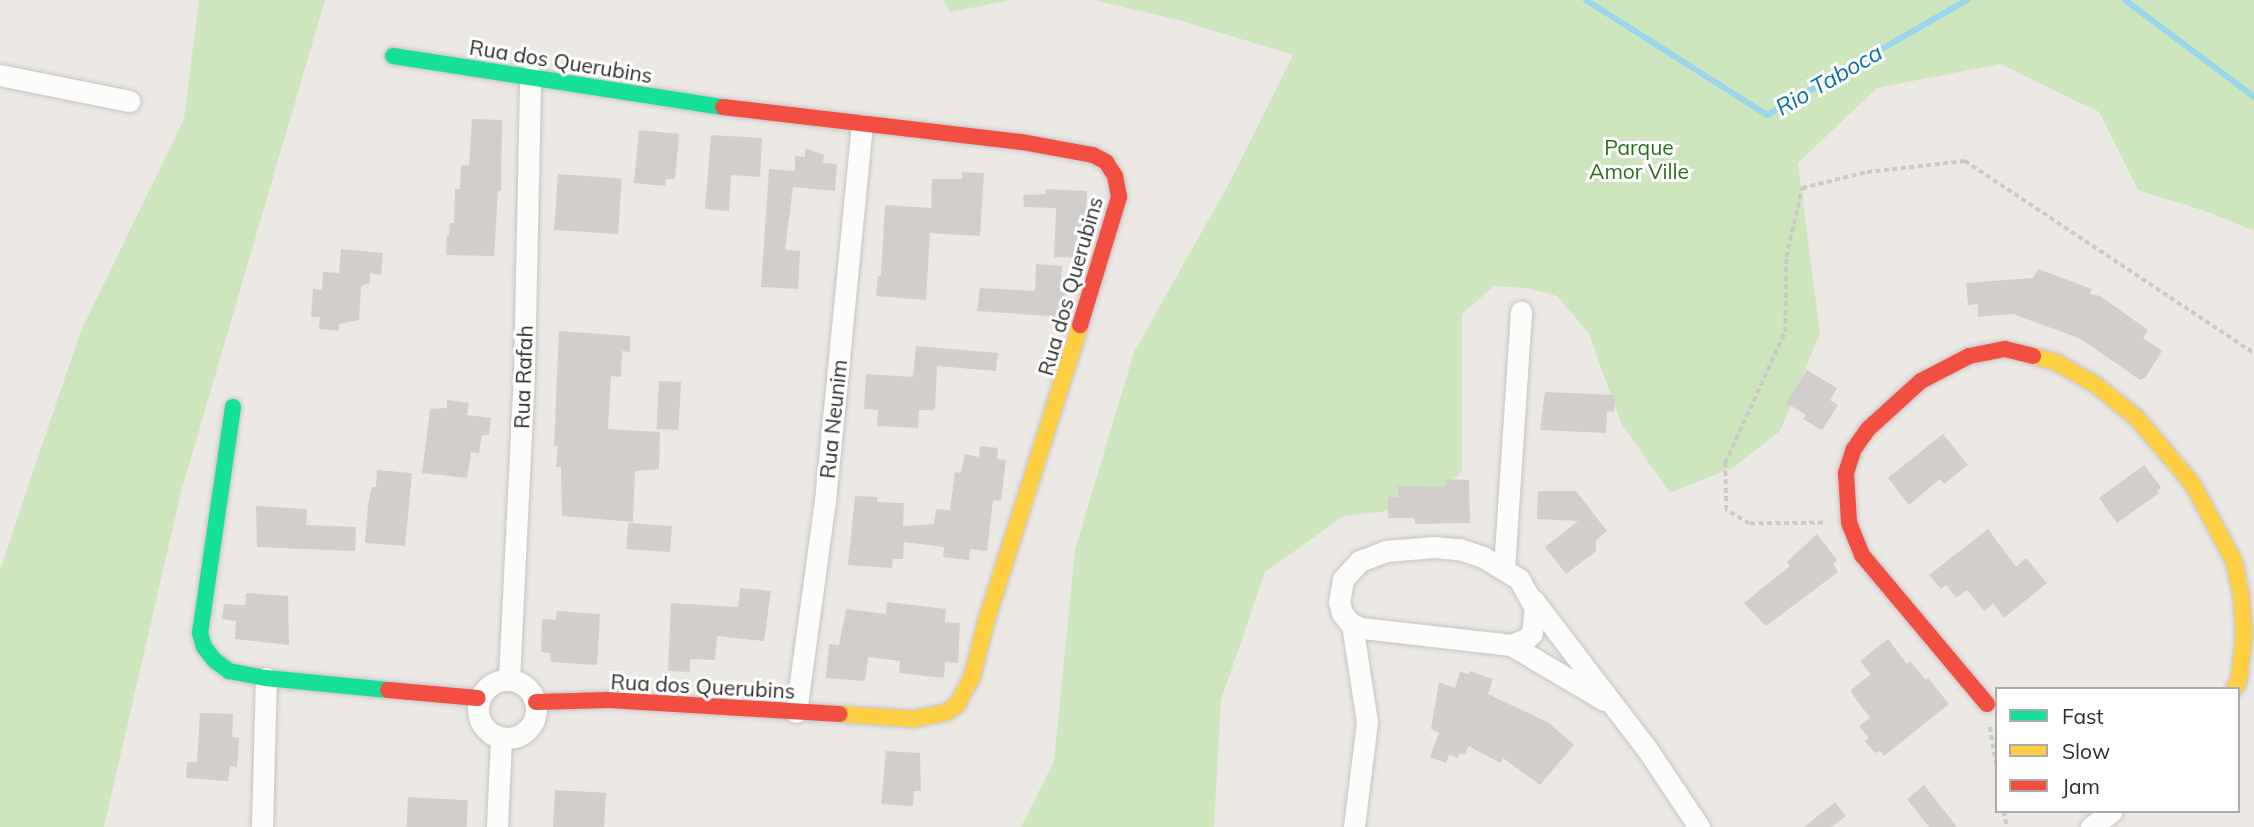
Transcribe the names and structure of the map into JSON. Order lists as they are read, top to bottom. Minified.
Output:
{"streets":{"street":["Rua dos Querubins","Rua Rafah","Rua Neunim"]},"crossings":[["Rua dos Querubins","Rua Rafah"],["Rua dos Querubins","Rua Neunim"]],"water":["Rio Taboca"],"parks":["Parque Amor Ville"],"legend":["Fast","Slow","Jam"]}
